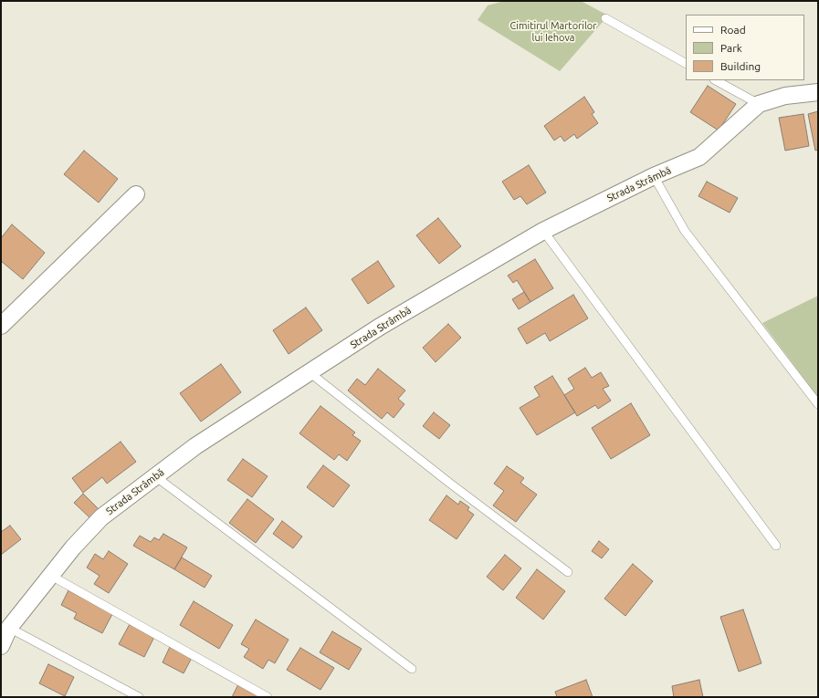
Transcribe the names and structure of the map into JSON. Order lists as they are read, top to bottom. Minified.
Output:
{"streets":{"street":["Strada Strâmbă"]},"parks":["Cimitirul Martorilor lui Iehova"],"legend":["Road","Park","Building"]}
